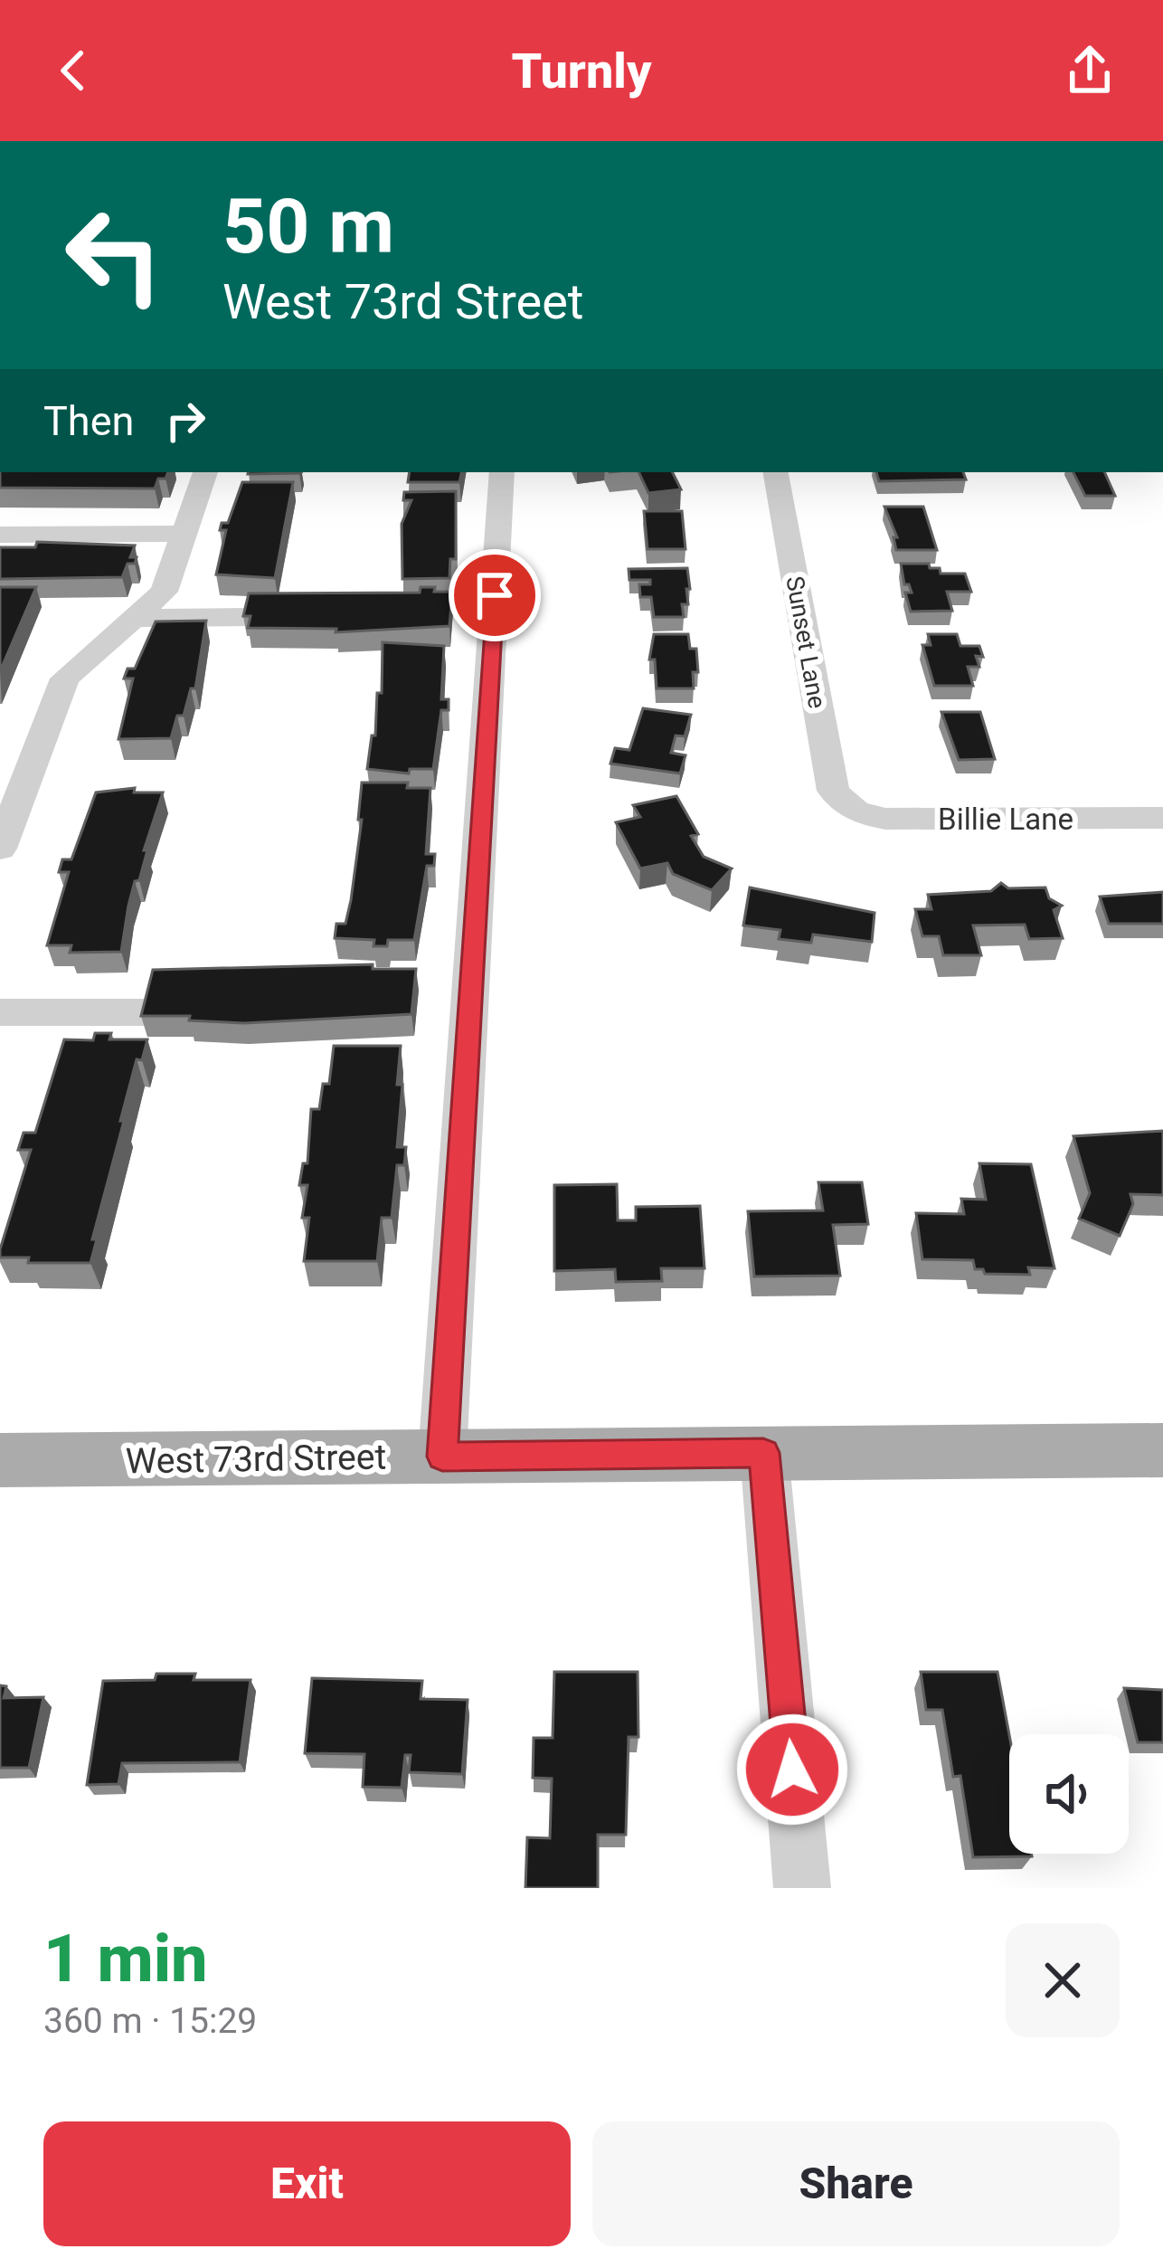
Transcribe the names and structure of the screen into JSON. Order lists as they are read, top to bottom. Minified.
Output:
{"streets":{"main road":["West 73rd Street"],"street":["Sunset Lane","Billie Lane"]},"crossings":[["Sunset Lane","Billie Lane"]],"page":{"header":"Turnly","turn":["50 m","West 73rd Street"],"then":"Then","heading":["1 min","360 m · 15:29"],"buttons":["Exit","Share"]}}
